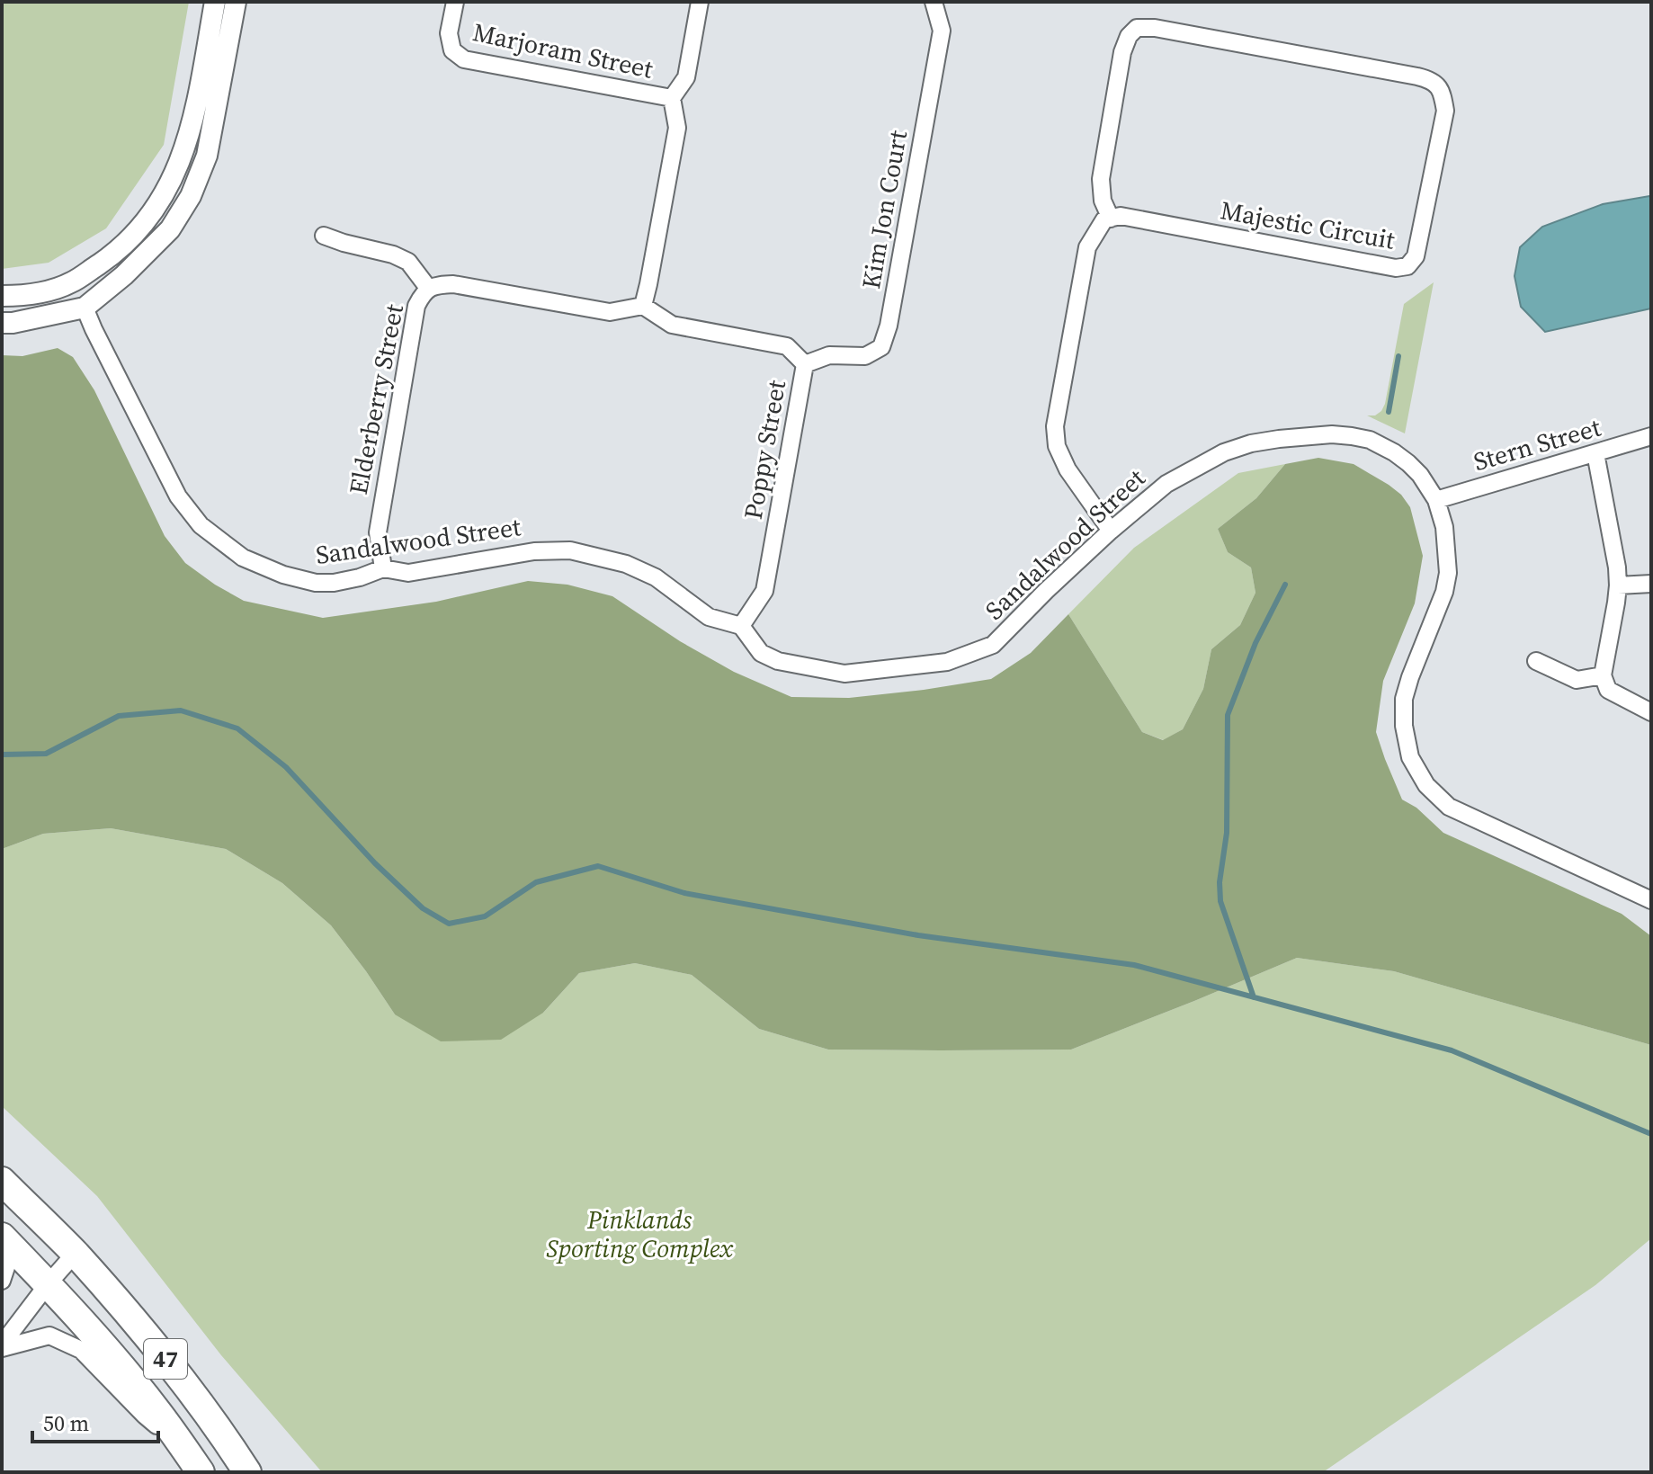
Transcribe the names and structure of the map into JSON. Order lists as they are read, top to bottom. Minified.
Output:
{"streets":{"highway":["47"],"street":["Marjoram Street","Kim Jon Court","Majestic Circuit","Elderberry Street","Stern Street","Poppy Street","Sandalwood Street"]},"crossings":[["Kim Jon Court","Poppy Street"],["Elderberry Street","Poppy Street"],["Elderberry Street","Sandalwood Street"],["Stern Street","Sandalwood Street"],["Poppy Street","Sandalwood Street"]],"parks":["Pinklands Sporting Complex"],"scale_bar":"50 m"}
